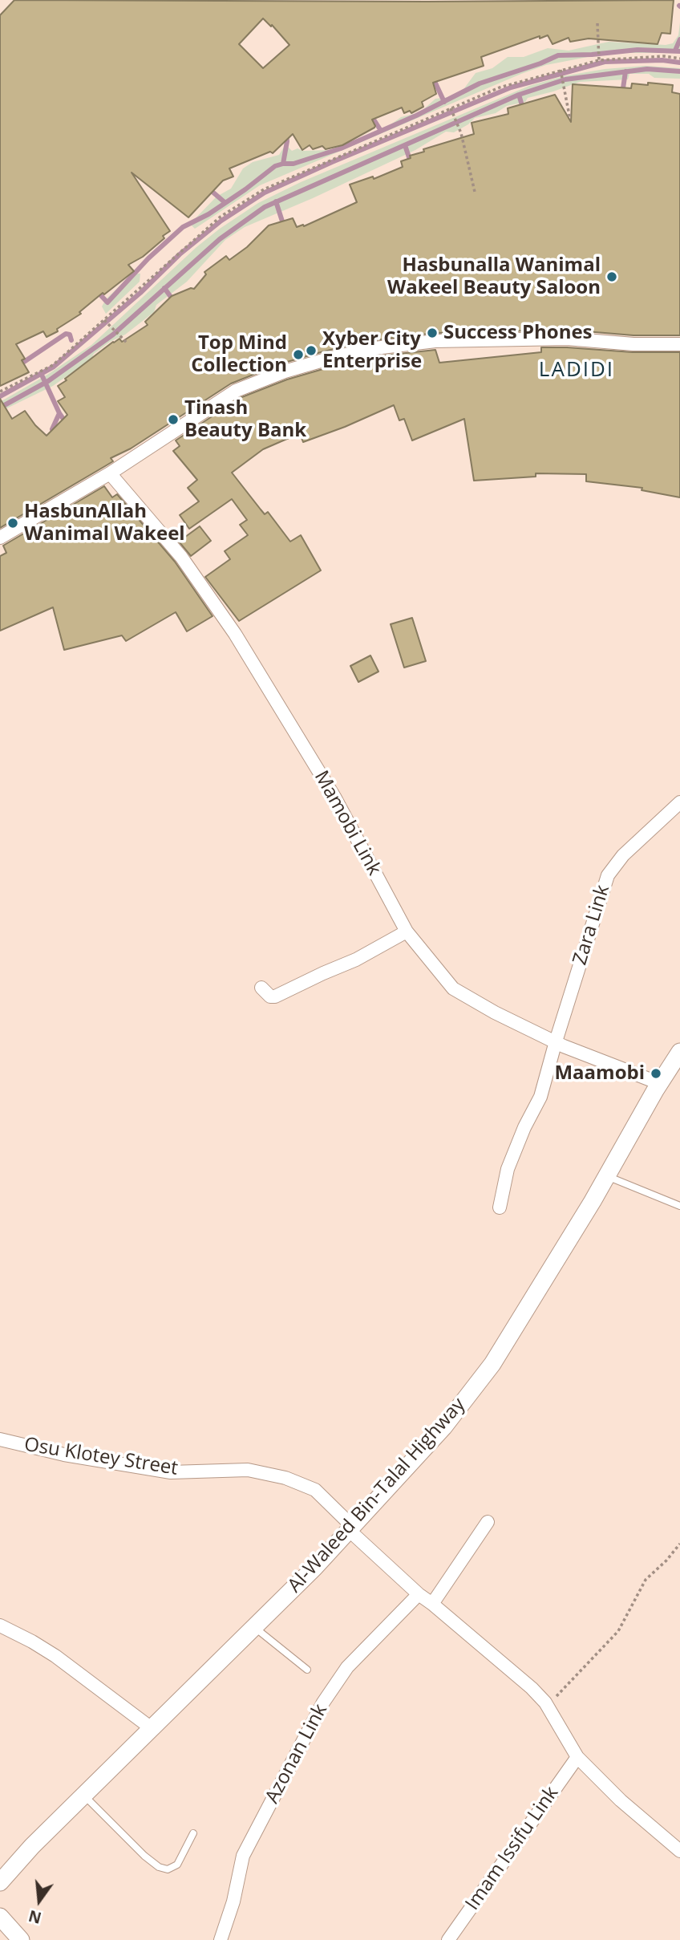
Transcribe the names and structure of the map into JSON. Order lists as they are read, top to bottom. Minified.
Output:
{"streets":{"street":["Mamobi Link","Zara Link","Osu Klotey Street","Al-Waleed Bin-Talal Highway","Azonan Link","Imam Issifu Link"]},"crossings":[["Mamobi Link","Zara Link"],["Mamobi Link","Al-Waleed Bin-Talal Highway"],["Osu Klotey Street","Al-Waleed Bin-Talal Highway"],["Osu Klotey Street","Azonan Link"],["Osu Klotey Street","Imam Issifu Link"]],"districts":["LADIDI"],"places":["Hasbunalla Wanimal Wakeel Beauty Saloon","Success Phones","Xyber City Enterprise","Top Mind Collection","Tinash Beauty Bank","HasbunAllah Wanimal Wakeel","Maamobi"],"north":"bottom"}
